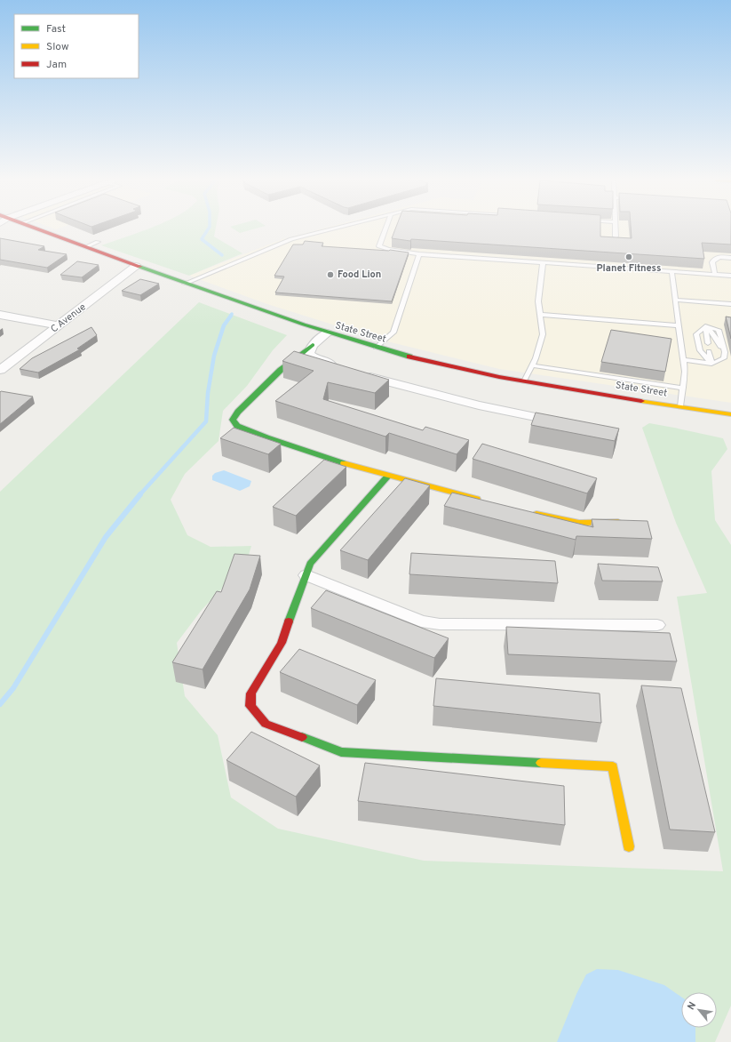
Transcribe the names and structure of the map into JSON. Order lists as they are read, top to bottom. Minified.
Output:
{"streets":{"street":["C Avenue","State Street"]},"crossings":[["C Avenue","State Street"]],"places":["Planet Fitness","Food Lion"],"legend":["Fast","Slow","Jam"],"north":"top left"}
